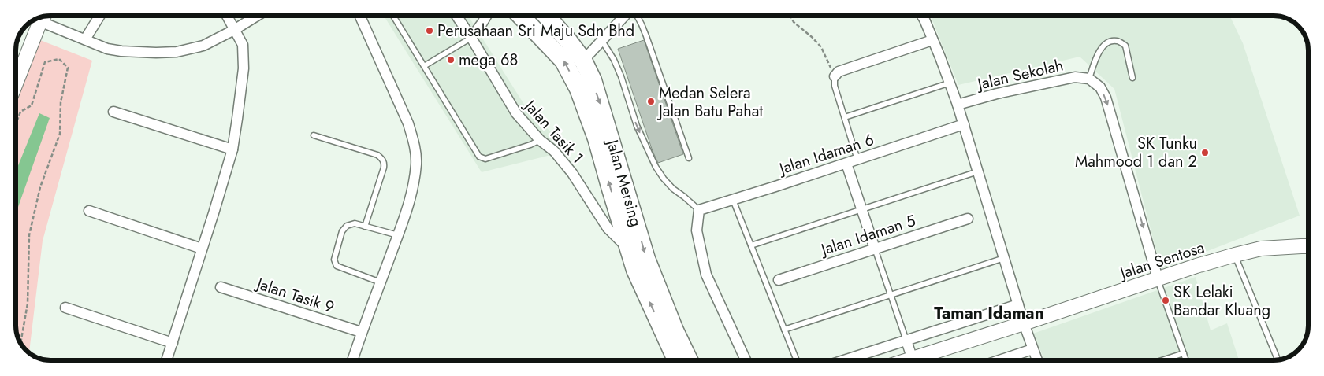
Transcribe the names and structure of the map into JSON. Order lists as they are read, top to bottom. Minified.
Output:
{"streets":{"highway":["Jalan Mersing"],"street":["Jalan Sekolah","Jalan Tasik 1","Jalan Idaman 6","Jalan Idaman 5","Jalan Sentosa","Jalan Tasik 9"]},"districts":["Taman Idaman"],"places":["Perusahaan Sri Maju Sdn Bhd","mega 68","Medan Selera Jalan Batu Pahat","SK Tunku Mahmood 1 dan 2","SK Lelaki Bandar Kluang"]}
